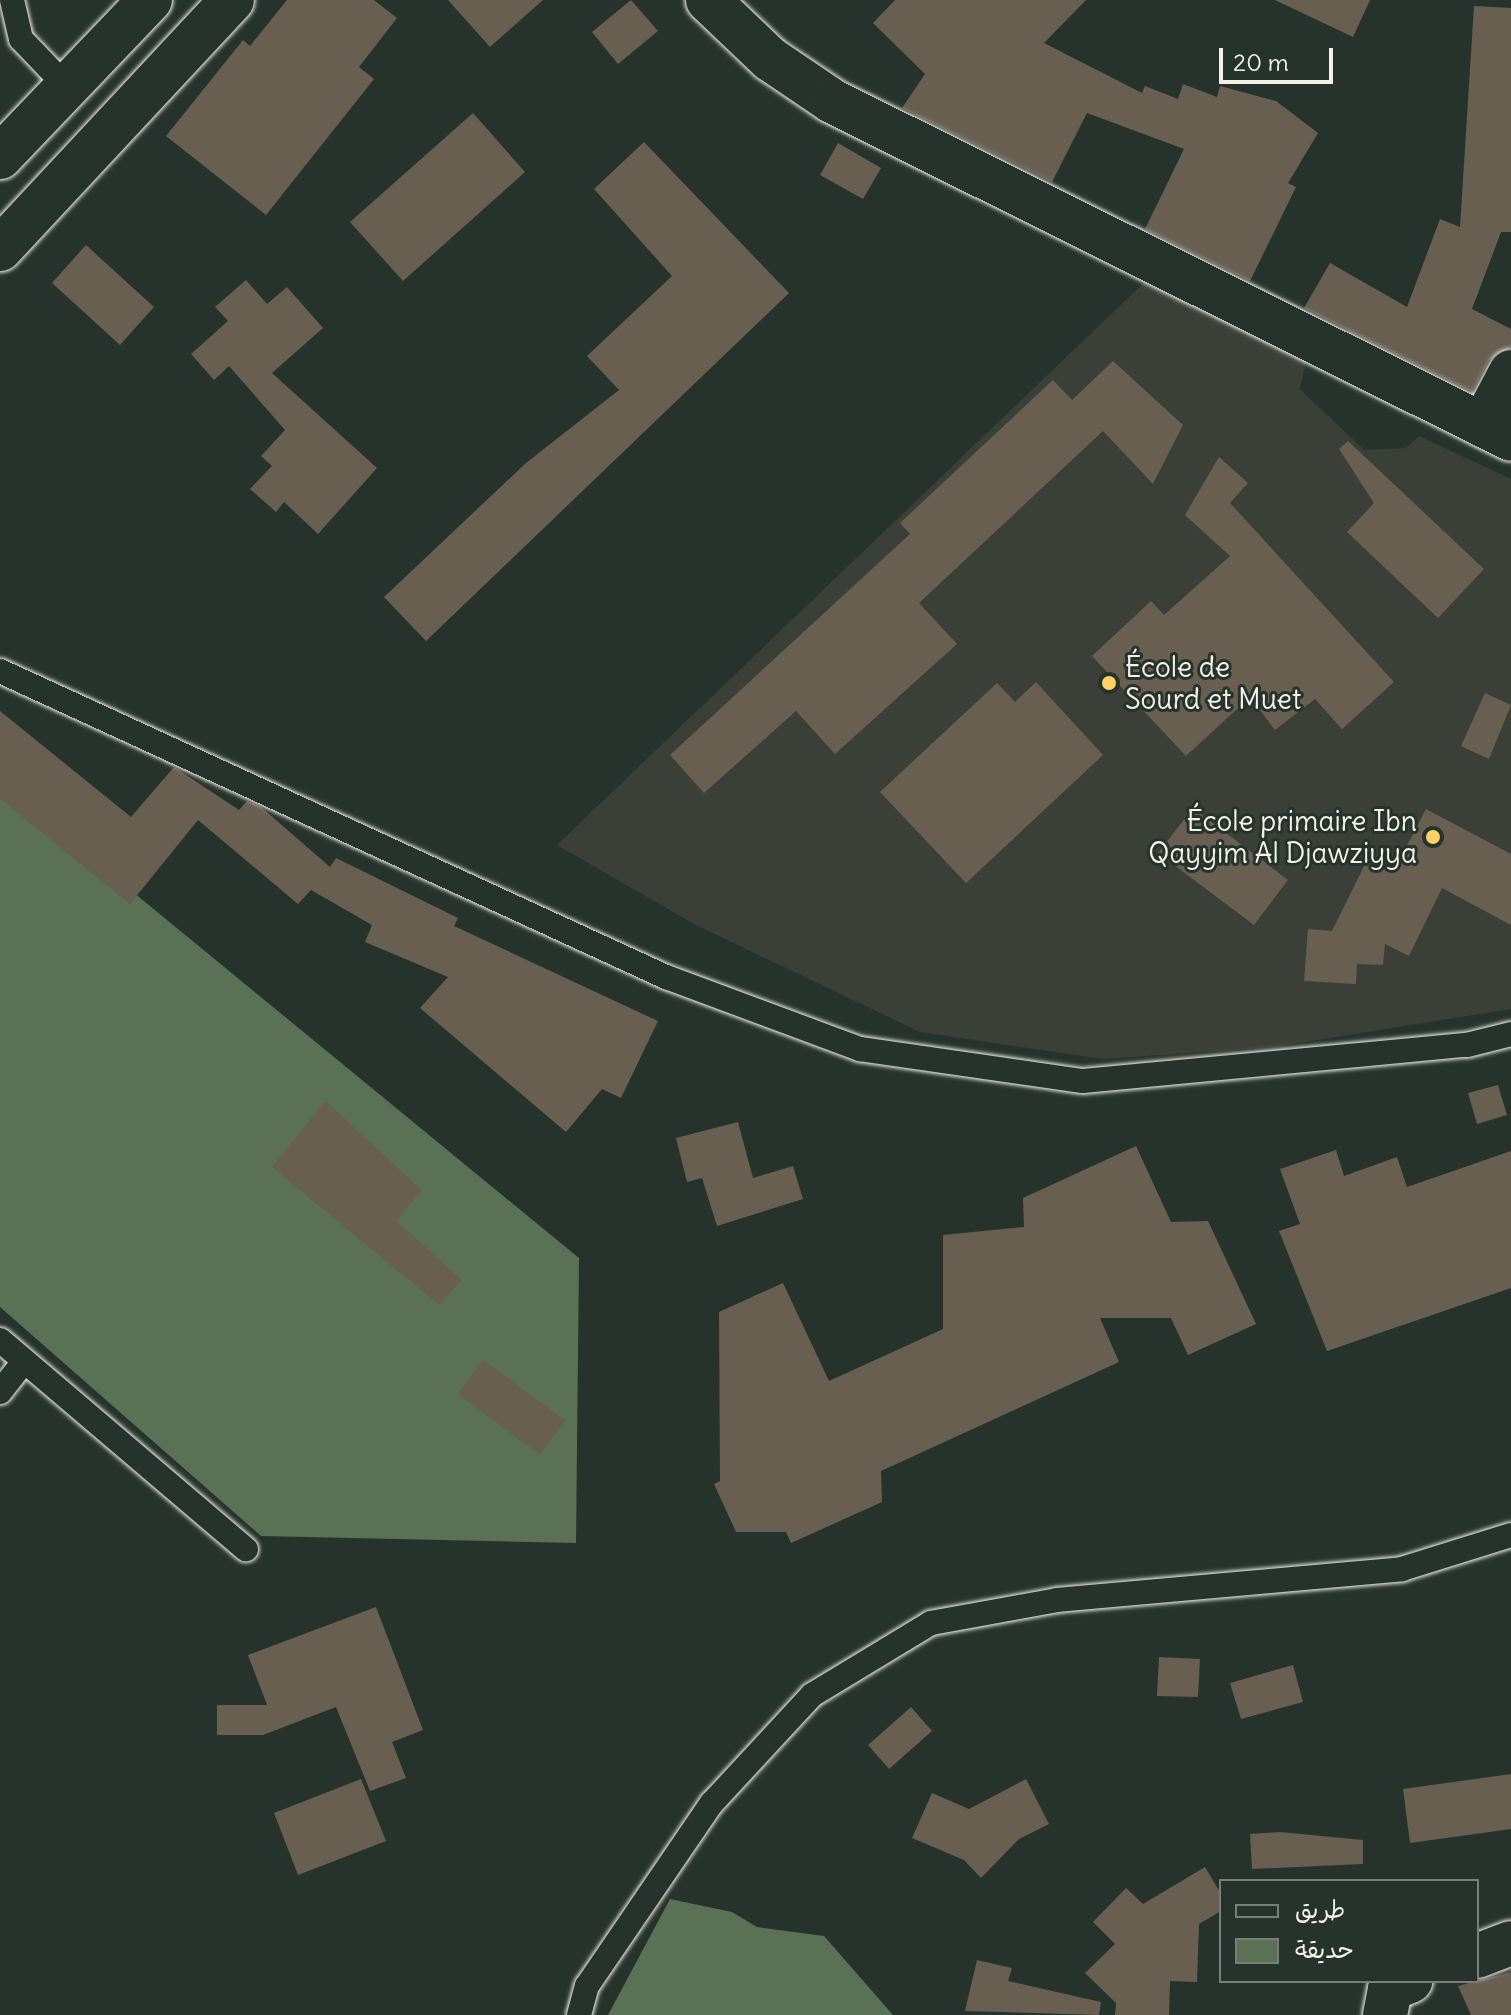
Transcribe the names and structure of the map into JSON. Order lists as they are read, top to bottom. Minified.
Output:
{"places":["École de Sourd et Muet","École primaire Ibn Qayyim Al Djawziyya"],"legend":["طريق","حديقة"],"scale_bar":"20 m"}
